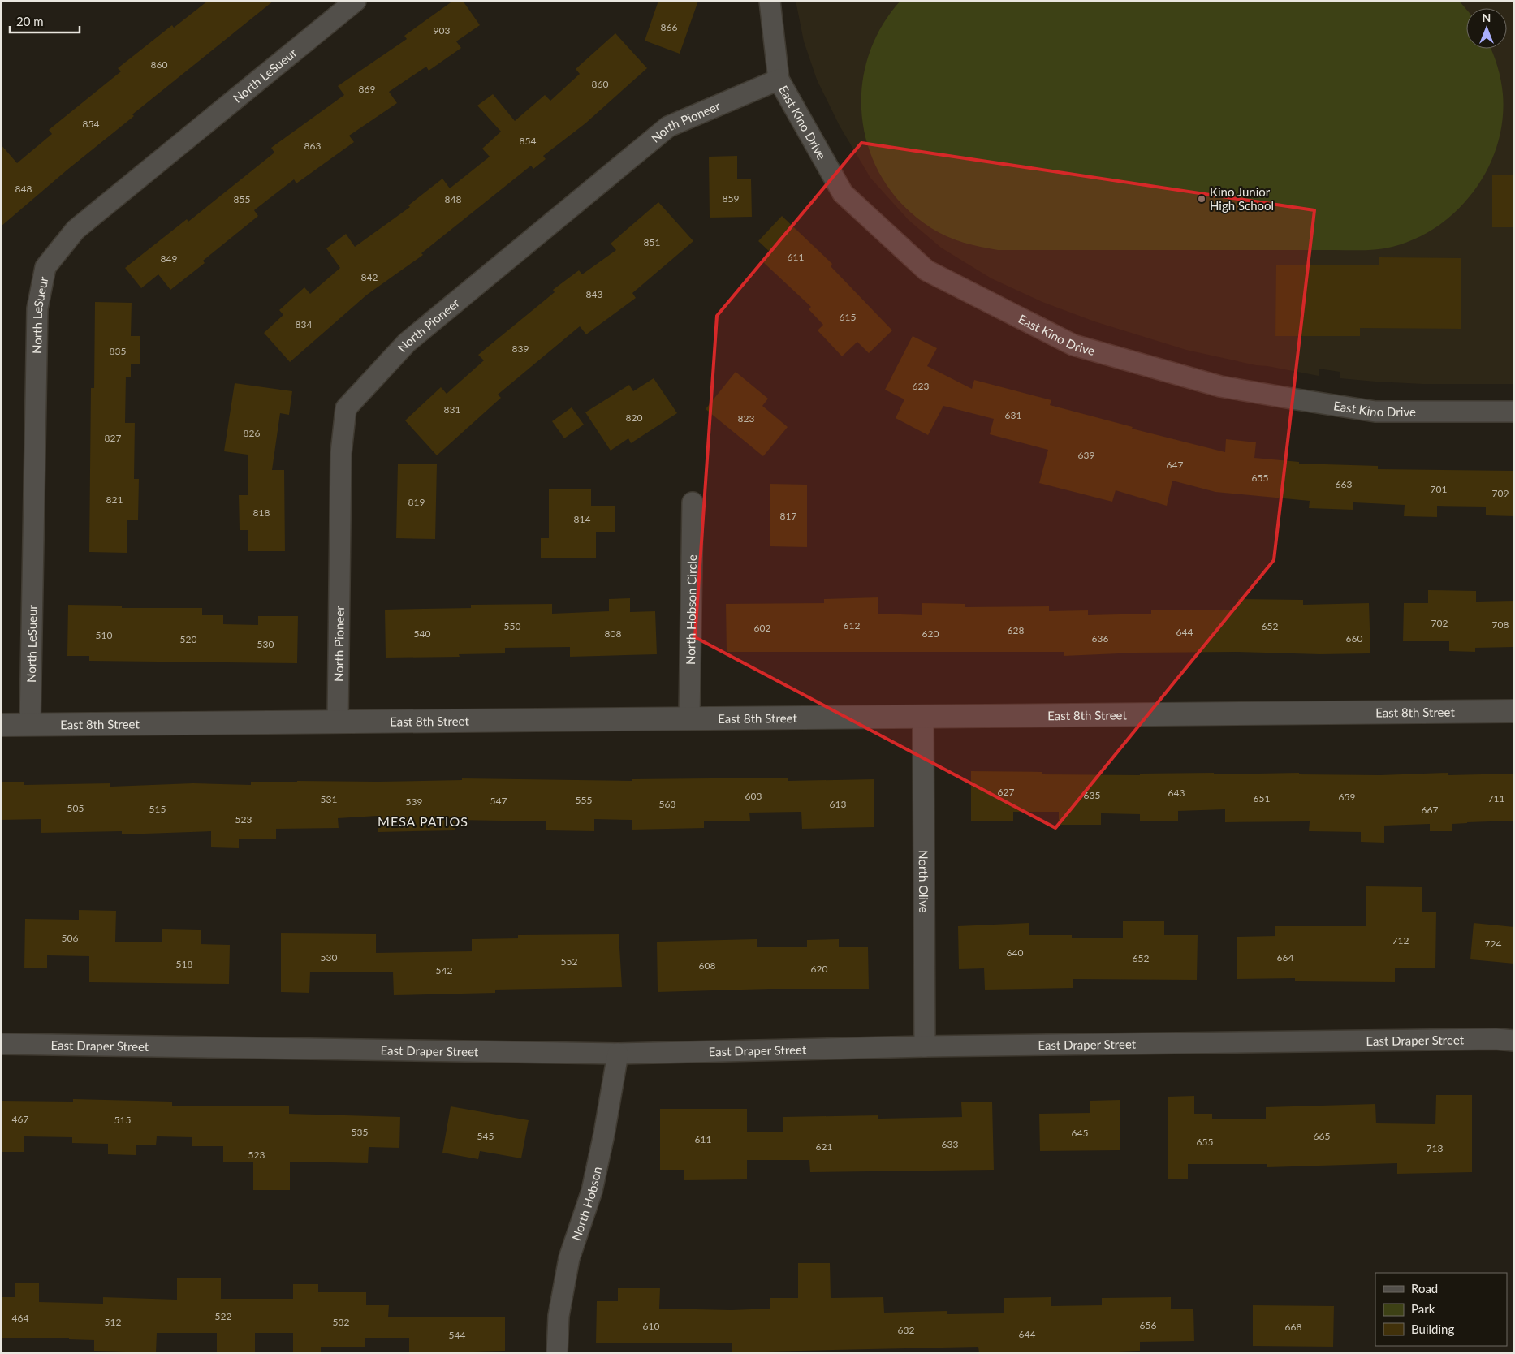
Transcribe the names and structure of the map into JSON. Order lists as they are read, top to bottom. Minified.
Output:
{"streets":{"street":["North LeSueur","East Kino Drive","North Pioneer","North Hobson Circle","East 8th Street","North Olive","East Draper Street","North Hobson"]},"crossings":[["North LeSueur","East 8th Street"],["East Kino Drive","North Pioneer"],["North Pioneer","East 8th Street"],["North Hobson Circle","East 8th Street"],["East 8th Street","North Olive"],["North Olive","East Draper Street"],["East Draper Street","North Hobson"]],"districts":["MESA PATIOS"],"places":["Kino Junior High School"],"house_numbers":["866","903","860","860","869","854","854","863","848","859","855","848","851","611","849","842","843","615","834","839","835","623","831","631","820","823","826","827","639","647","655","663","701","709","821","819","818","817","814","702","708","612","550","652","602","628","644","540","808","620","510","636","660","520","530","627","643","635","603","659","651","711","531","555","547","539","563","613","505","515","667","523","506","712","724","640","530","664","652","552","518","608","620","542","467","515","535","645","545","665","611","655","633","621","713","523","522","464","512","532","656","610","668","632","644","544"],"legend":["Road","Park","Building"],"scale_bar":"20 m","north":"top"}
